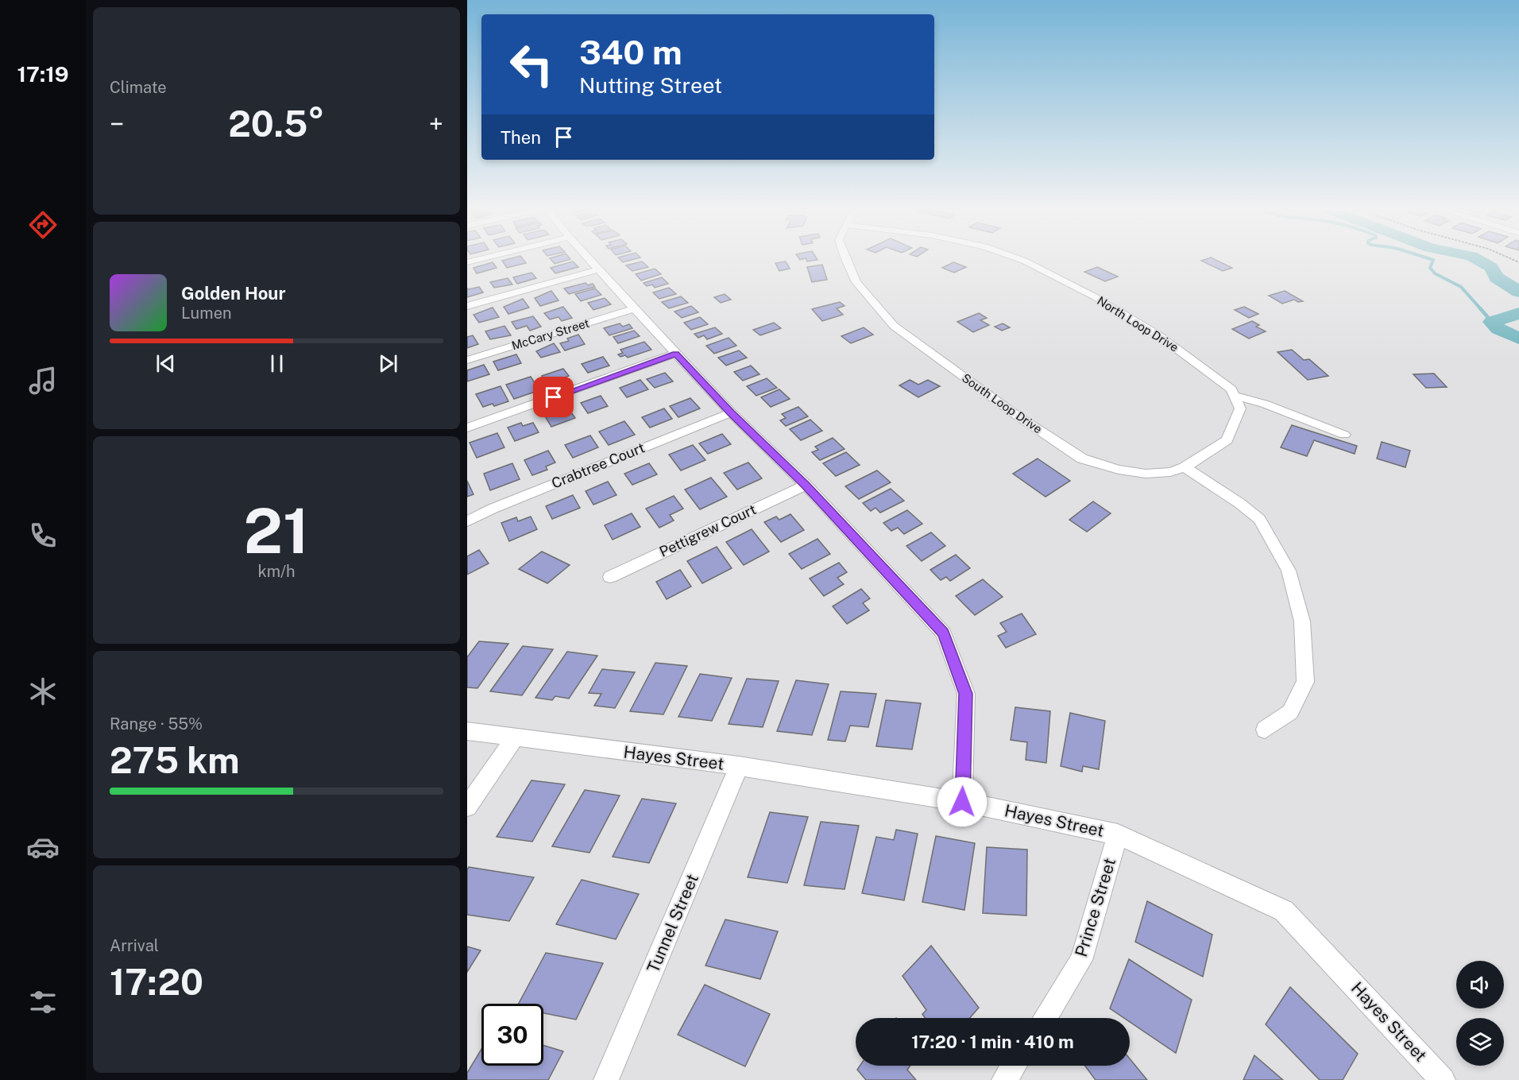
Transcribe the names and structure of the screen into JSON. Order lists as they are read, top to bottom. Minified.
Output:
{"streets":{"street":["North Loop Drive","McCary Street","South Loop Drive","Crabtree Court","Pettigrew Court","Hayes Street","Prince Street","Tunnel Street"]},"crossings":[["North Loop Drive","South Loop Drive"],["Hayes Street","Prince Street"],["Hayes Street","Tunnel Street"]],"page":{"tabs":"17:19","tile":["Climate",["21","km/h"],["Range · 55%","275 km"],["Arrival","17:20"]],"turn":["340 m","Nutting Street"],"heat":["−","20.5°","+"],"then":"Then","song":["Golden Hour","Lumen"],"limit":"30","trip":"17:20 · 1 min · 410 m"}}
